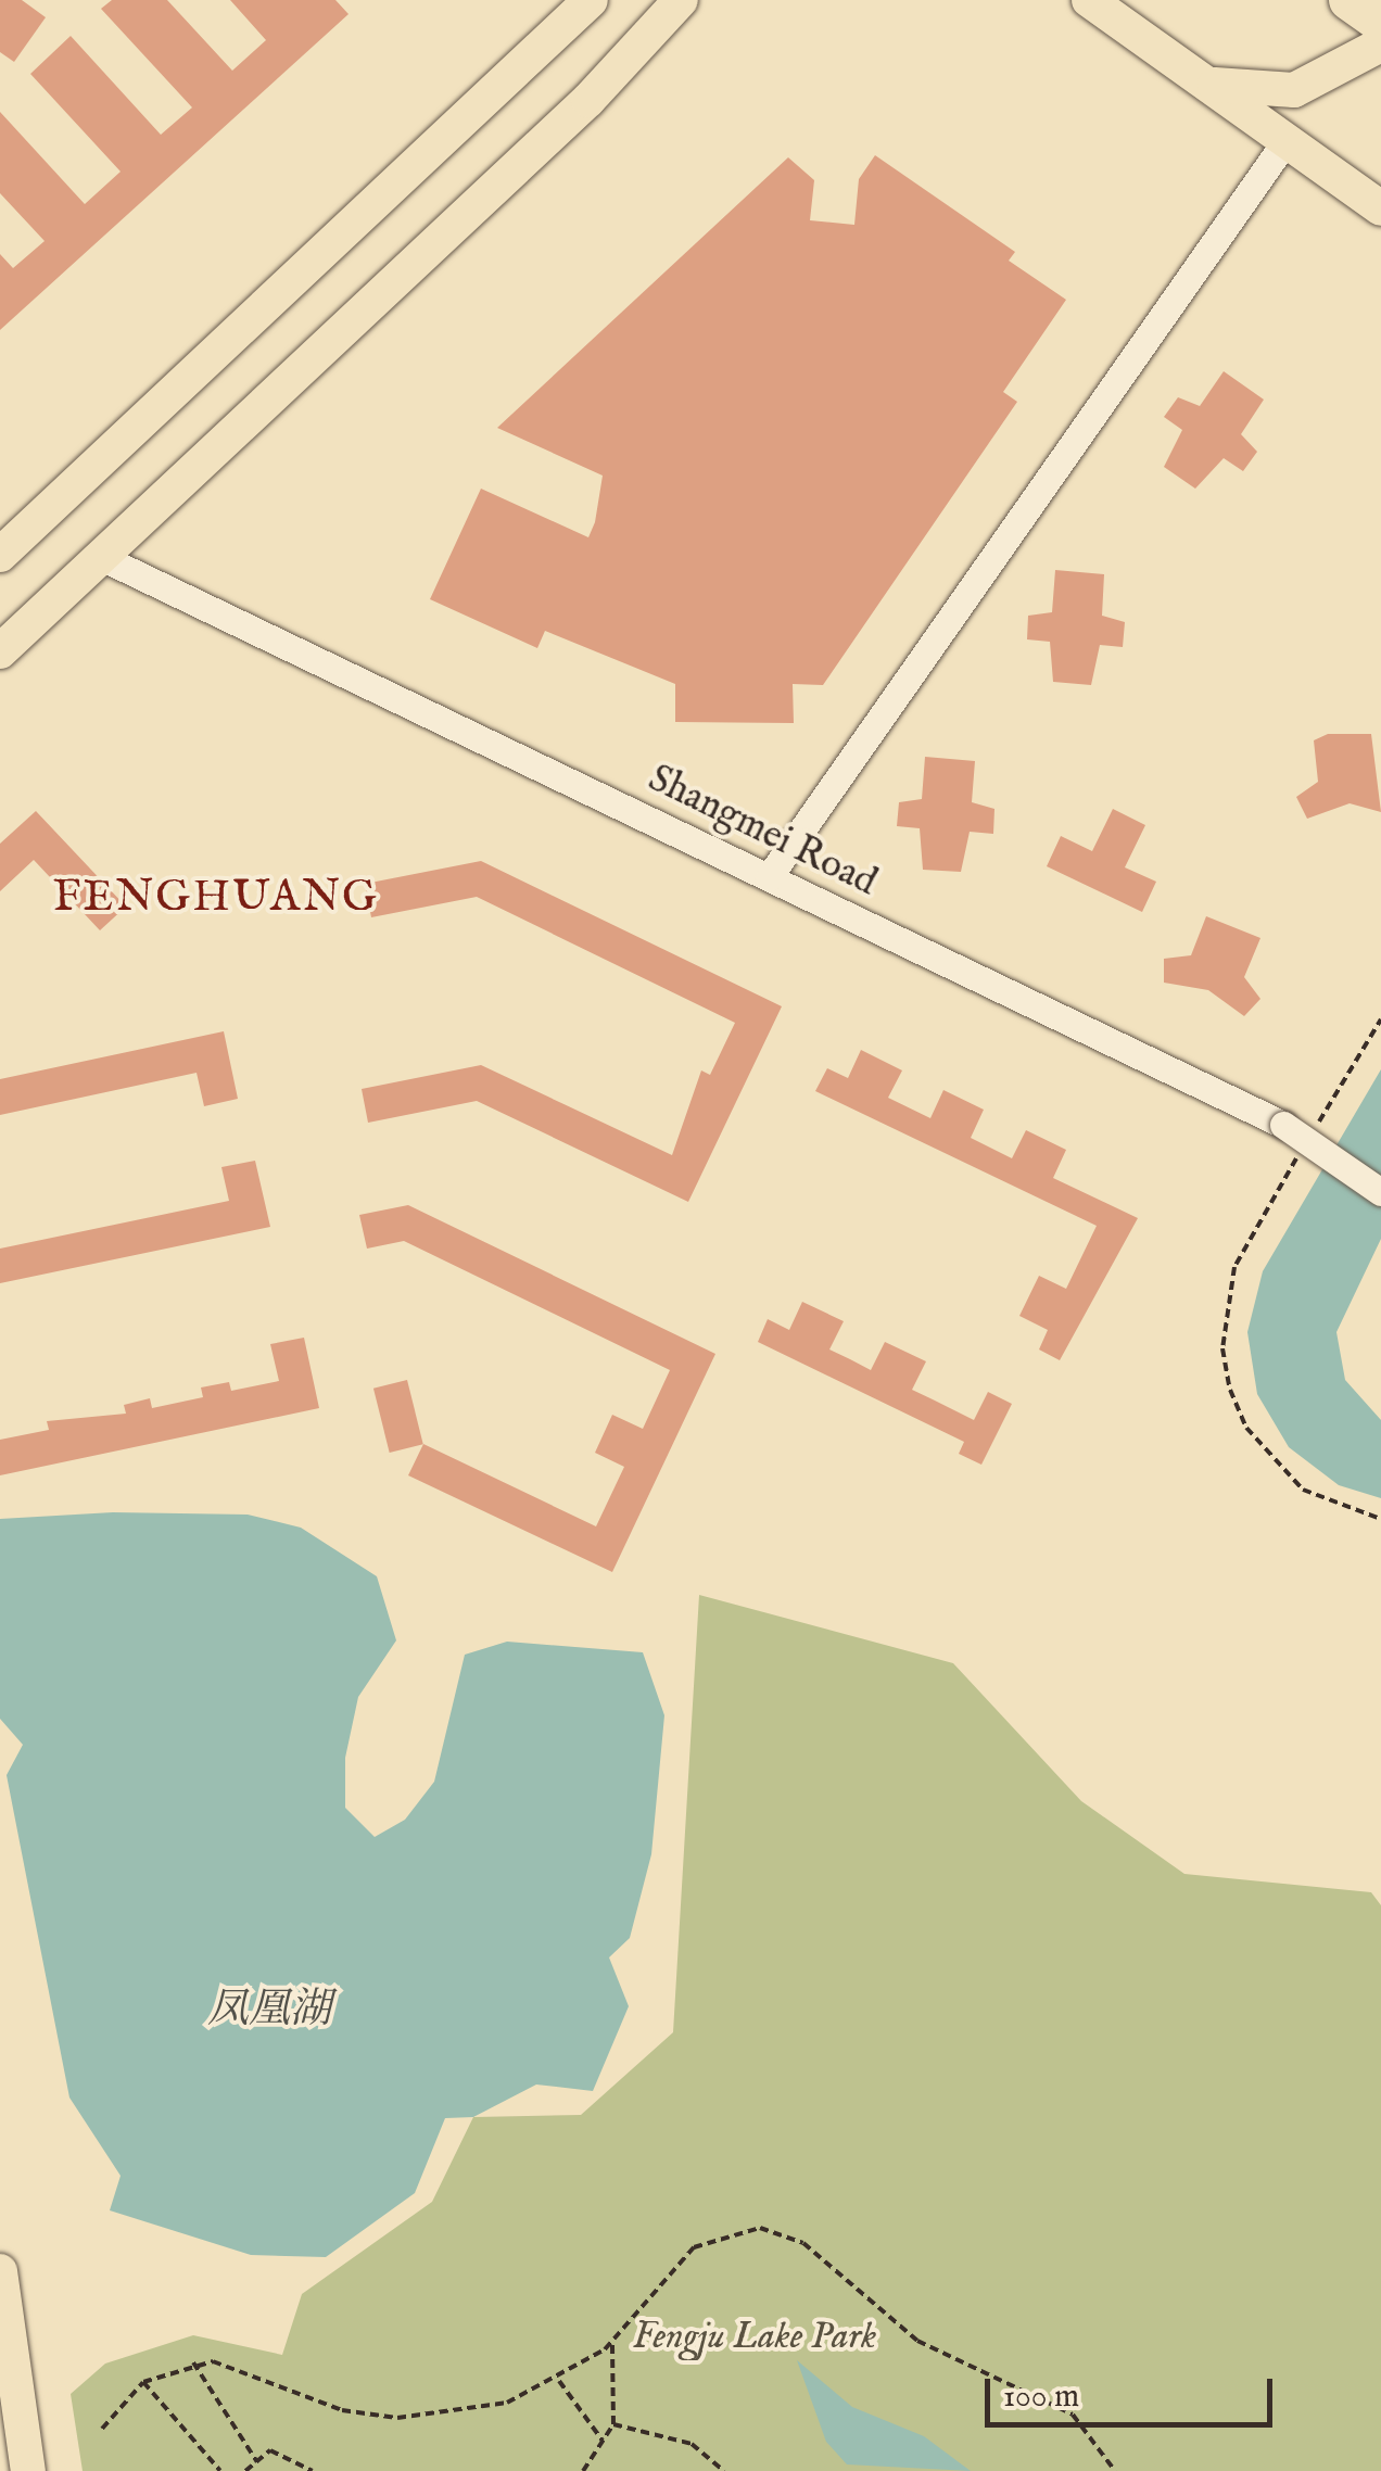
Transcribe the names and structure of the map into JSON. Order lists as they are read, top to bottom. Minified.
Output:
{"streets":{"street":["Shangmei Road"]},"districts":["FENGHUANG"],"water":["凤凰湖"],"parks":["Fengju Lake Park"],"scale_bar":"100 m"}
